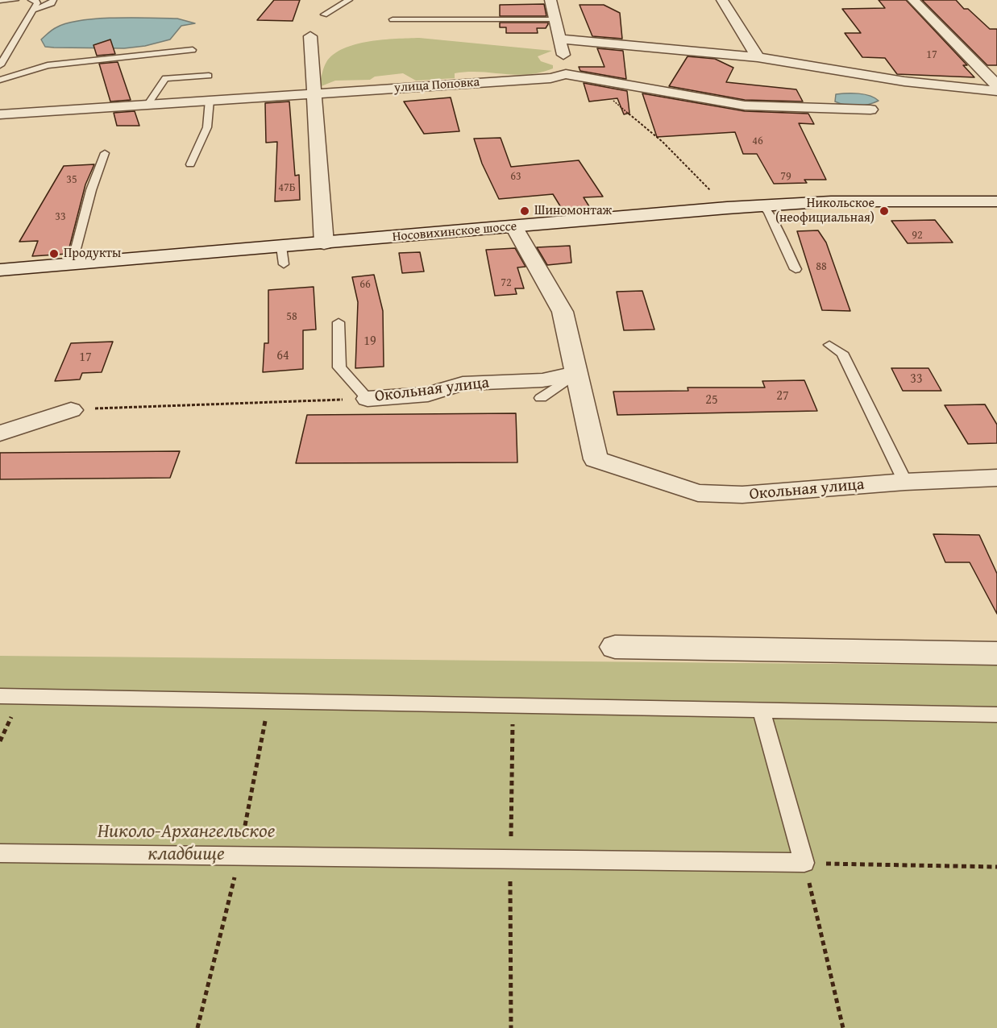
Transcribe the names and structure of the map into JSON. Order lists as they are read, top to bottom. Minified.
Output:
{"streets":{"street":["улица Поповка","Носовихинское шоссе","Окольная улица"]},"parks":["Николо-Архангельское кладбище"],"places":["Шиномонтаж","Никольское (неофициальная)","Продукты"],"house_numbers":["17","46","63","79","35","47Б","33","92","88","72","66","58","19","64","17","33","27","25"]}
